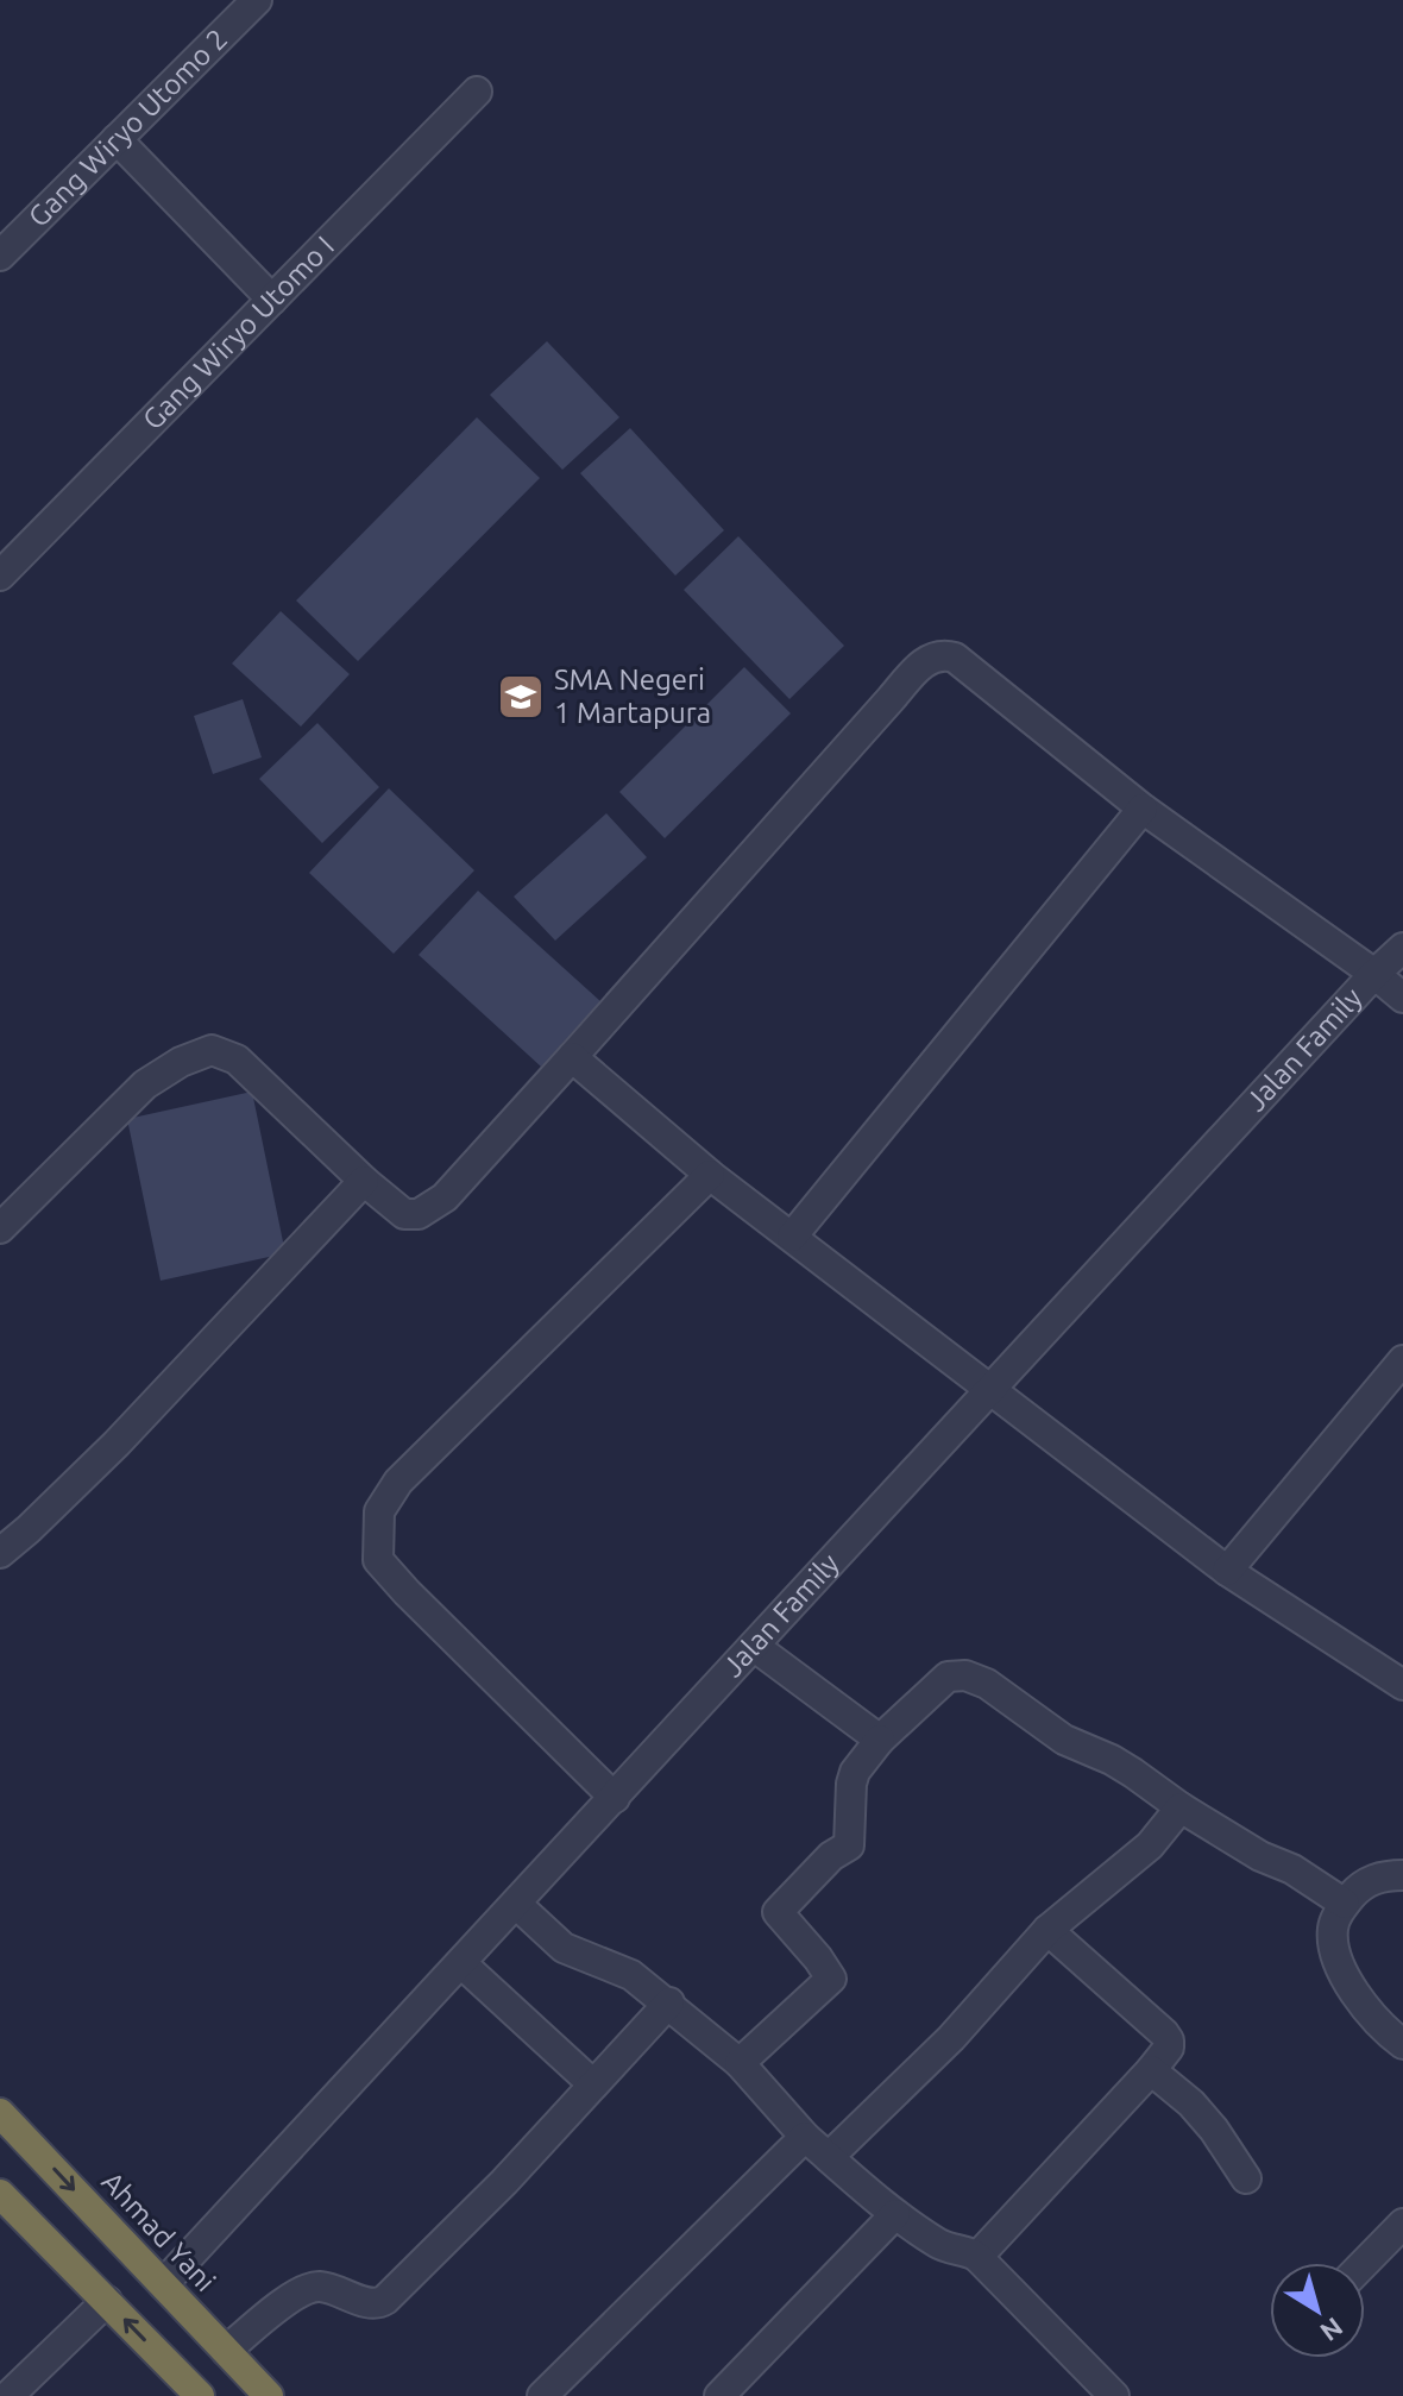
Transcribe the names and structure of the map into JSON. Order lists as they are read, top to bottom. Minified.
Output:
{"streets":{"highway":["Ahmad Yani"],"street":["Gang Wiryo Utomo 2","Gang Wiryo Utomo I","Jalan Family"]},"crossings":[["Jalan Family","Ahmad Yani"]],"places":{"school or university":["SMA Negeri 1 Martapura"]},"north":"bottom right"}
